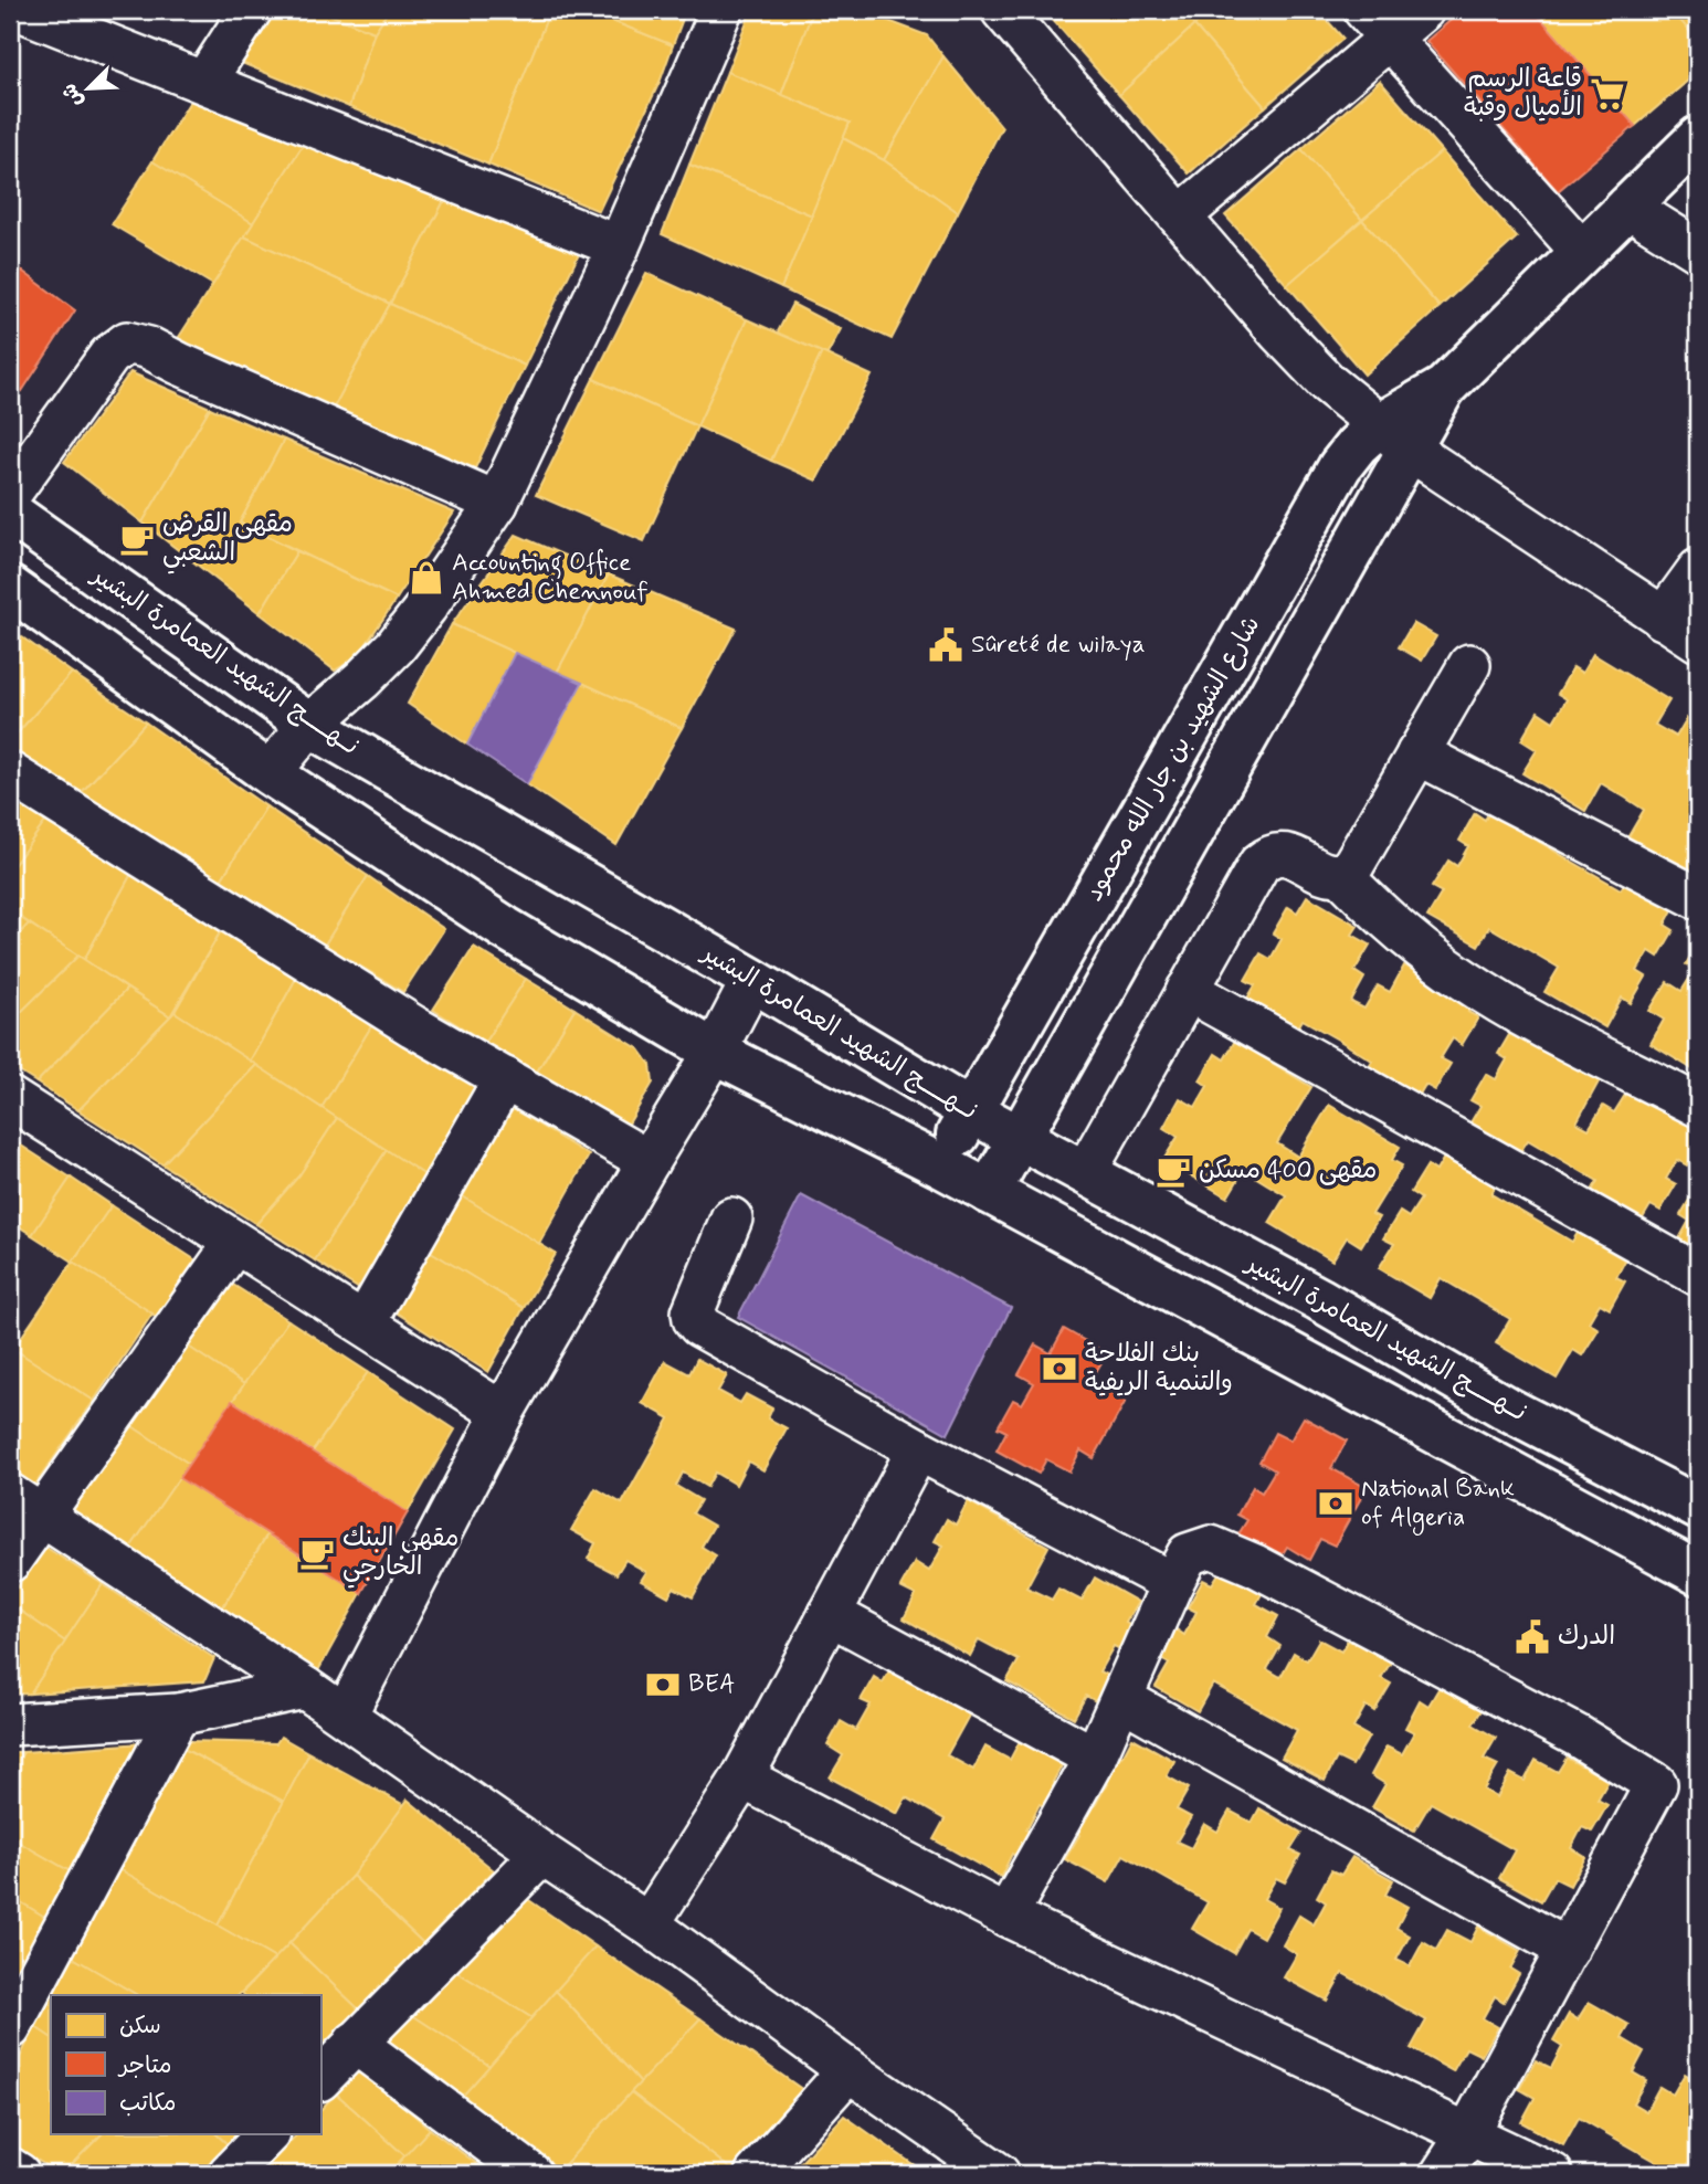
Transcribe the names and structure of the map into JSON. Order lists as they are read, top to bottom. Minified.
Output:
{"streets":{"main road":["نــهـــــج الشهيد العمامرة البشير","شارع الشهيد بن جار الله محمود"]},"crossings":[["نــهـــــج الشهيد العمامرة البشير","شارع الشهيد بن جار الله محمود"]],"places":{"supermarket":["قاعة الرسم الأميال وقبة"],"cafe":["مقهى القرض الشعبي","مقهى 400 مسكن","مقهى البنك الخارجي"],"shop":["Accounting Office Ahmed Chennouf"],"public building":["Sûreté de wilaya","الدرك"],"bank":["بنك الفلاحة والتنمية الريفية","National Bank of Algeria","BEA"]},"legend":["سكن","متاجر","مكاتب"],"north":"bottom left"}
